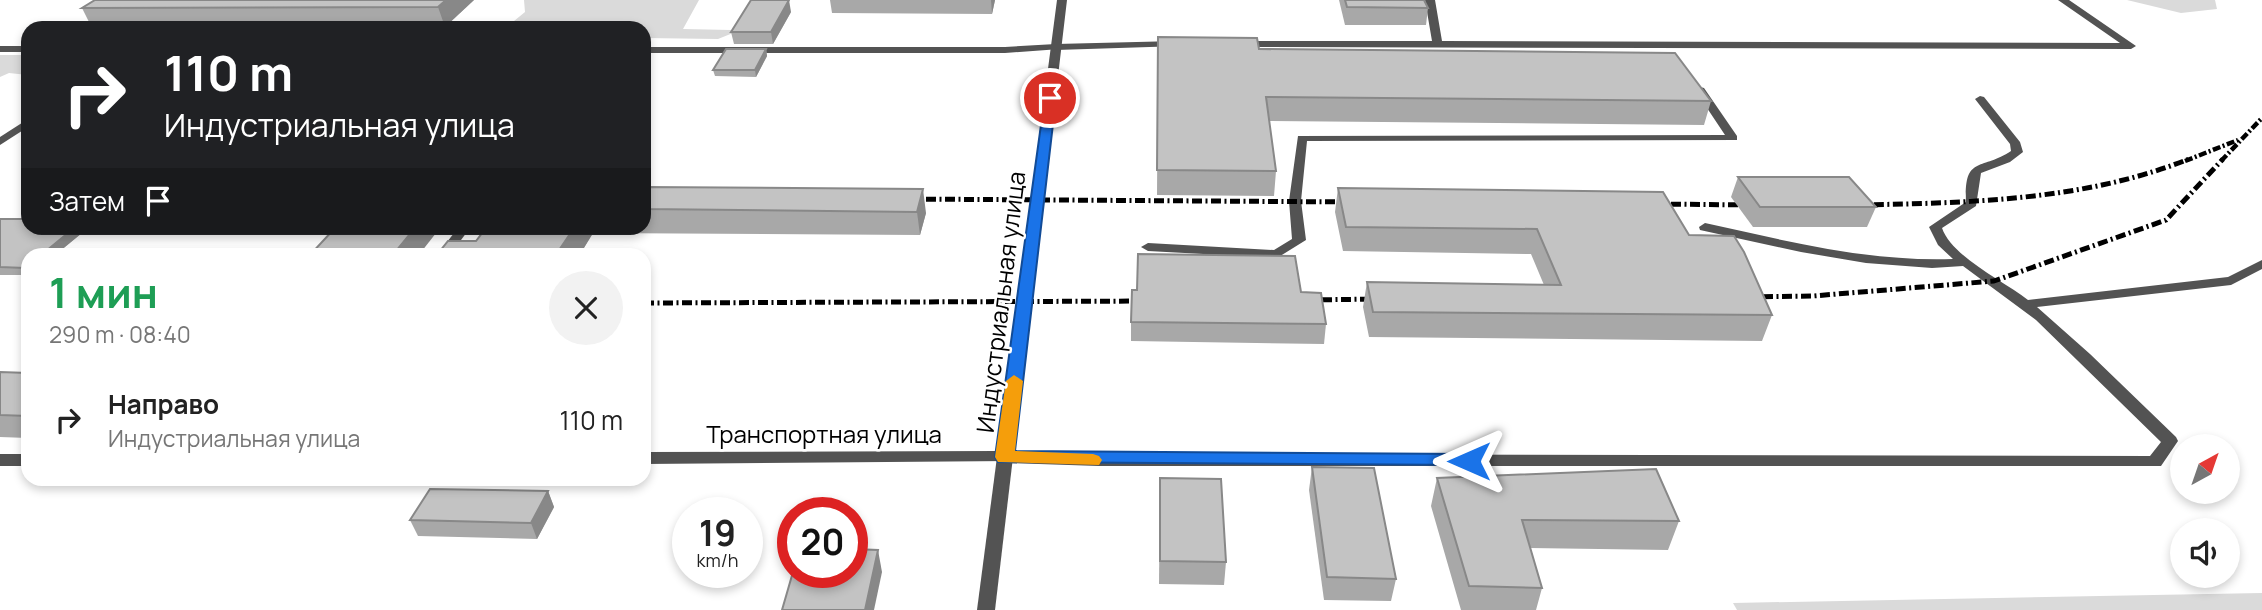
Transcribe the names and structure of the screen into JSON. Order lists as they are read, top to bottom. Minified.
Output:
{"streets":{"street":["Индустриальная улица","Транспортная улица"]},"crossings":[["Индустриальная улица","Транспортная улица"]],"north":"top right","page":{"turn":["110 m","Индустриальная улица"],"then":"Затем","heading":["1 мин","290 m · 08:40"],"list":[{"name":"Направо","note":"Индустриальная улица","value":"110 m"}],"speed":"19 km/h","limit":"20"}}
